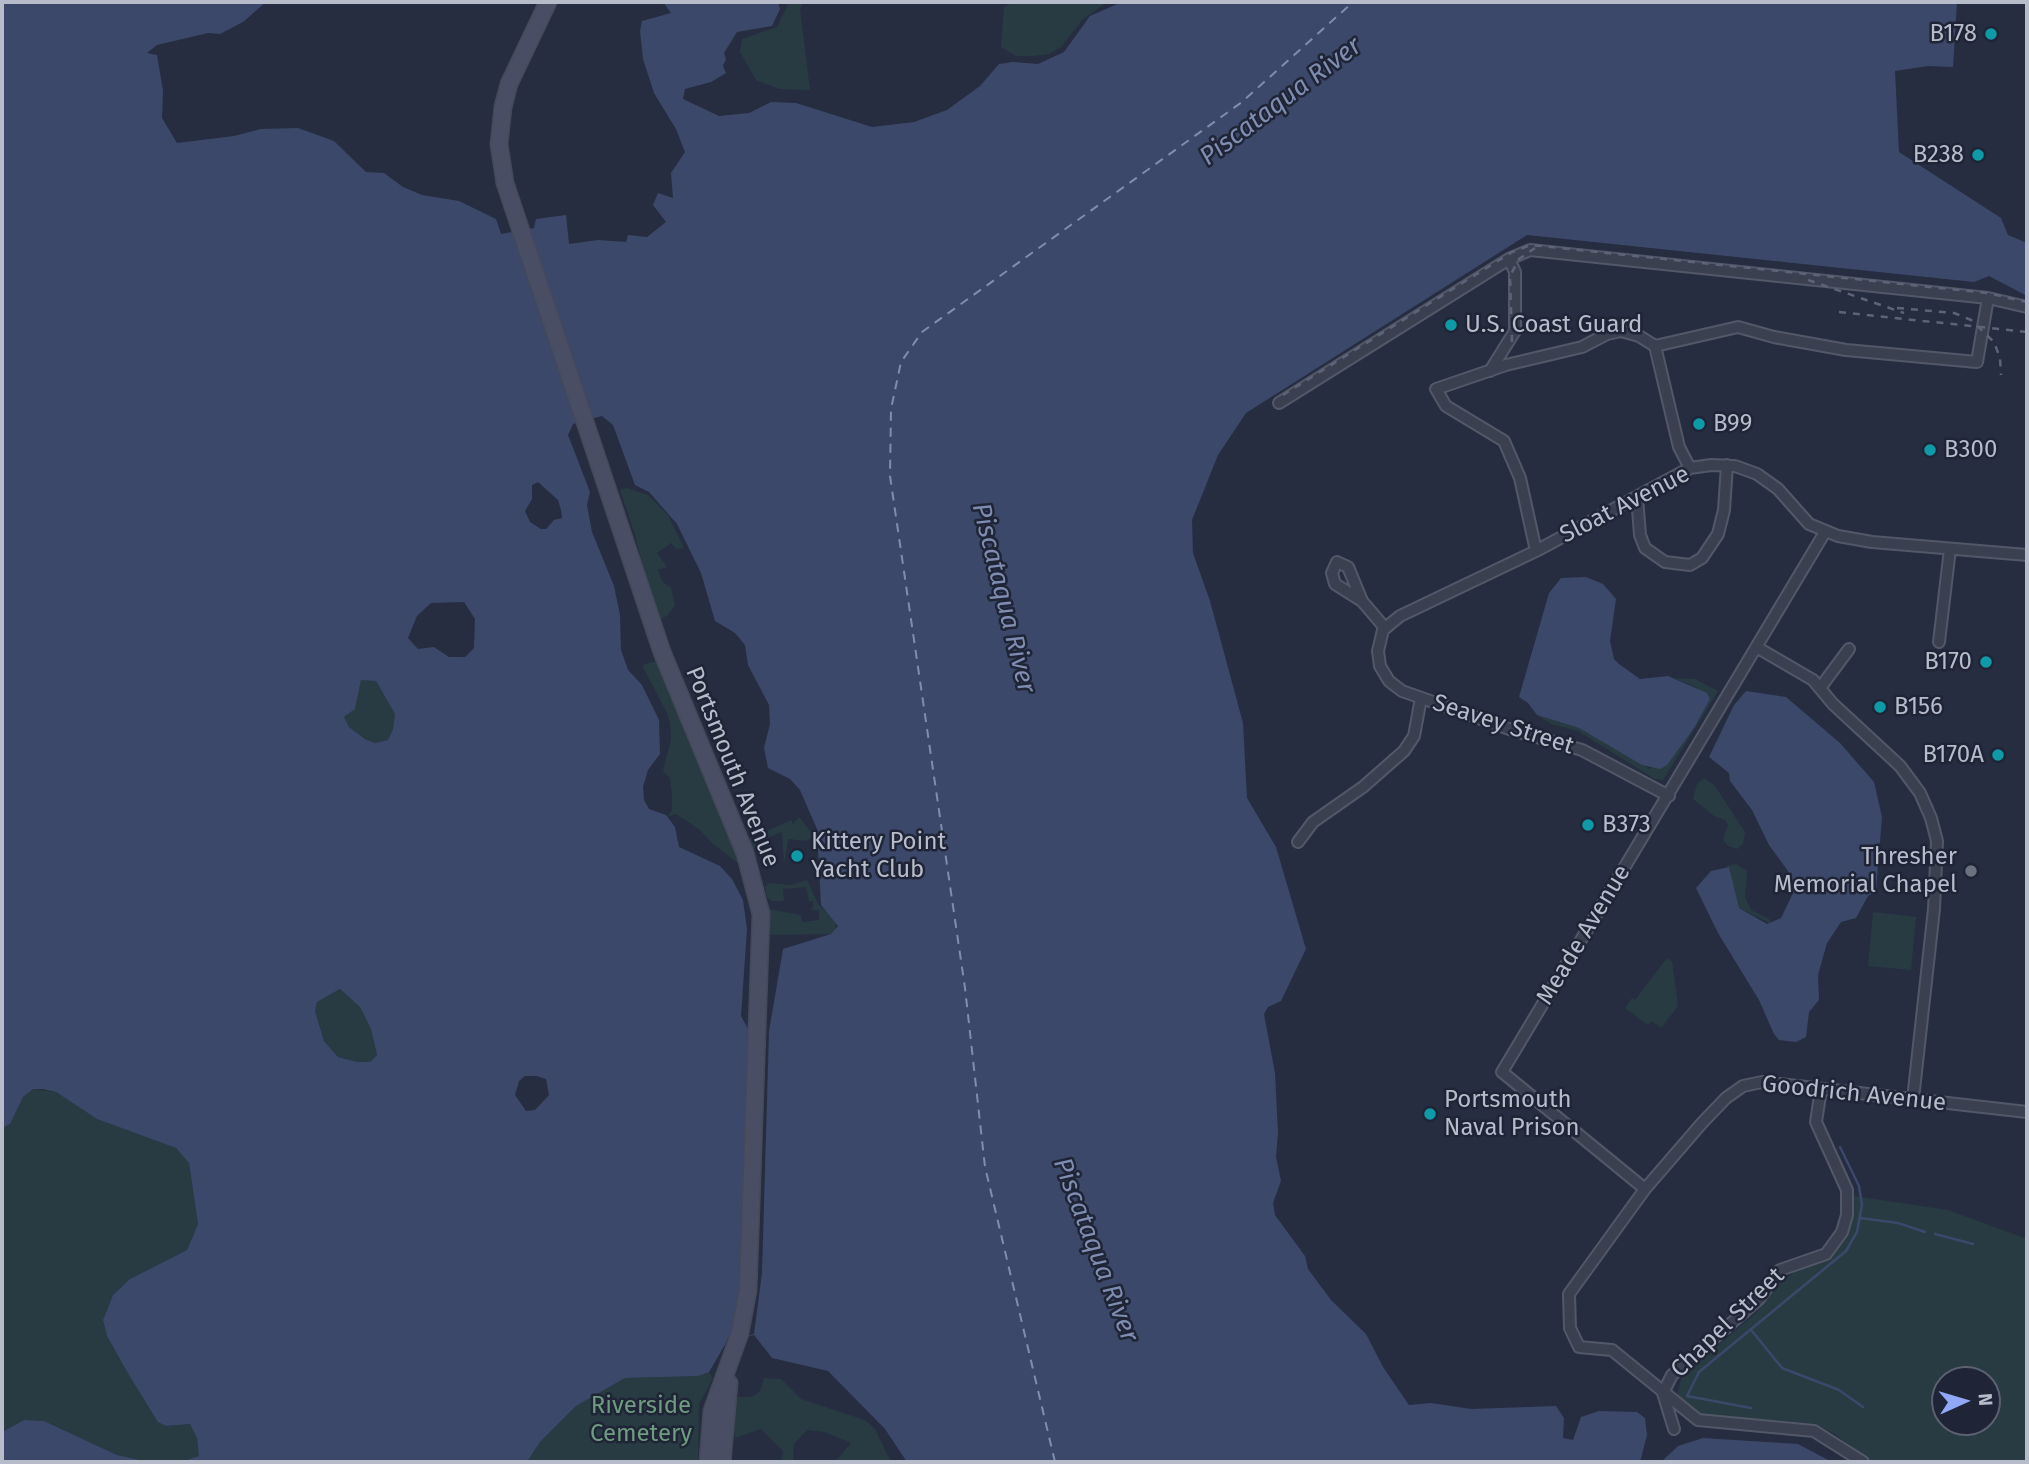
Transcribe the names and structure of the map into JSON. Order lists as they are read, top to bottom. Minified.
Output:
{"streets":{"main road":["Portsmouth Avenue"],"street":["Sloat Avenue","Seavey Street","Meade Avenue","Goodrich Avenue","Chapel Street"]},"crossings":[["Sloat Avenue","Seavey Street"],["Sloat Avenue","Meade Avenue"],["Seavey Street","Meade Avenue"],["Meade Avenue","Goodrich Avenue"],["Goodrich Avenue","Chapel Street"]],"water":["Piscataqua River"],"parks":["Riverside Cemetery"],"places":["B178","B238","U.S. Coast Guard","B99","B300","B170","B156","B170A","B373","Kittery Point Yacht Club","Thresher Memorial Chapel","Portsmouth Naval Prison"],"north":"right"}
